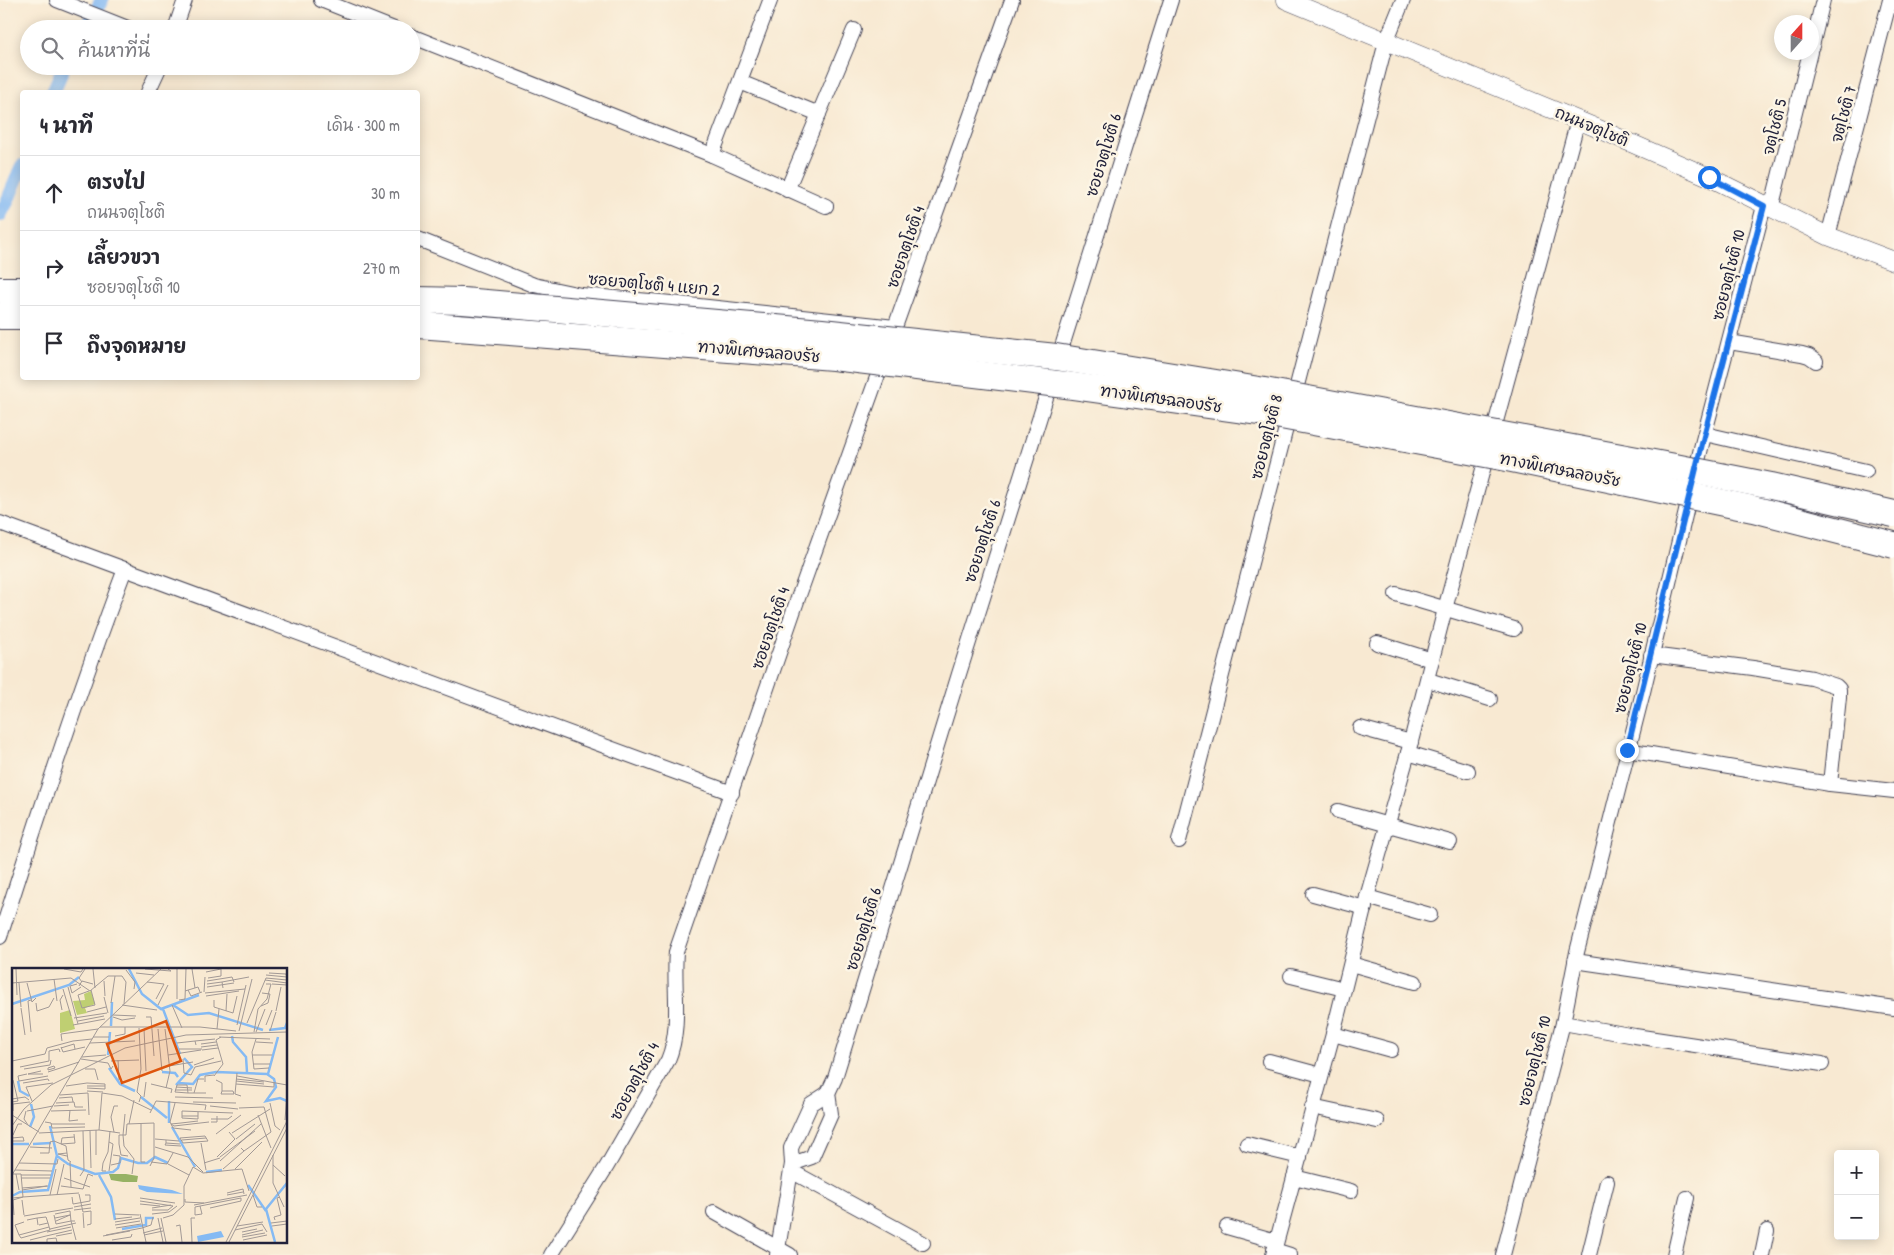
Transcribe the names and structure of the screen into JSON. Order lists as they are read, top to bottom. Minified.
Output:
{"streets":{"highway":["ทางพิเศษฉลองรัช"],"street":["จตุโชติ 7","ถนนจตุโชติ","จตุโชติ 5","ซอยจตุโชติ 6","ซอยจตุโชติ 4","ซอยจตุโชติ 10","ซอยจตุโชติ 4 แยก 2","ซอยจตุโชติ 8"]},"crossings":[["จตุโชติ 7","ถนนจตุโชติ"],["ถนนจตุโชติ","จตุโชติ 5"],["ถนนจตุโชติ","ซอยจตุโชติ 10"],["ถนนจตุโชติ","ซอยจตุโชติ 8"],["จตุโชติ 5","ซอยจตุโชติ 10"],["ซอยจตุโชติ 4","ซอยจตุโชติ 4 แยก 2"]],"north":"top","page":{"search":"ค้นหาที่นี่","heading":["4 นาที","เดิน · 300 m"],"list":[["ตรงไป","ถนนจตุโชติ","30 m"],["เลี้ยวขวา","ซอยจตุโชติ 10","270 m"],"ถึงจุดหมาย"],"map_buttons":["+","−"]}}
